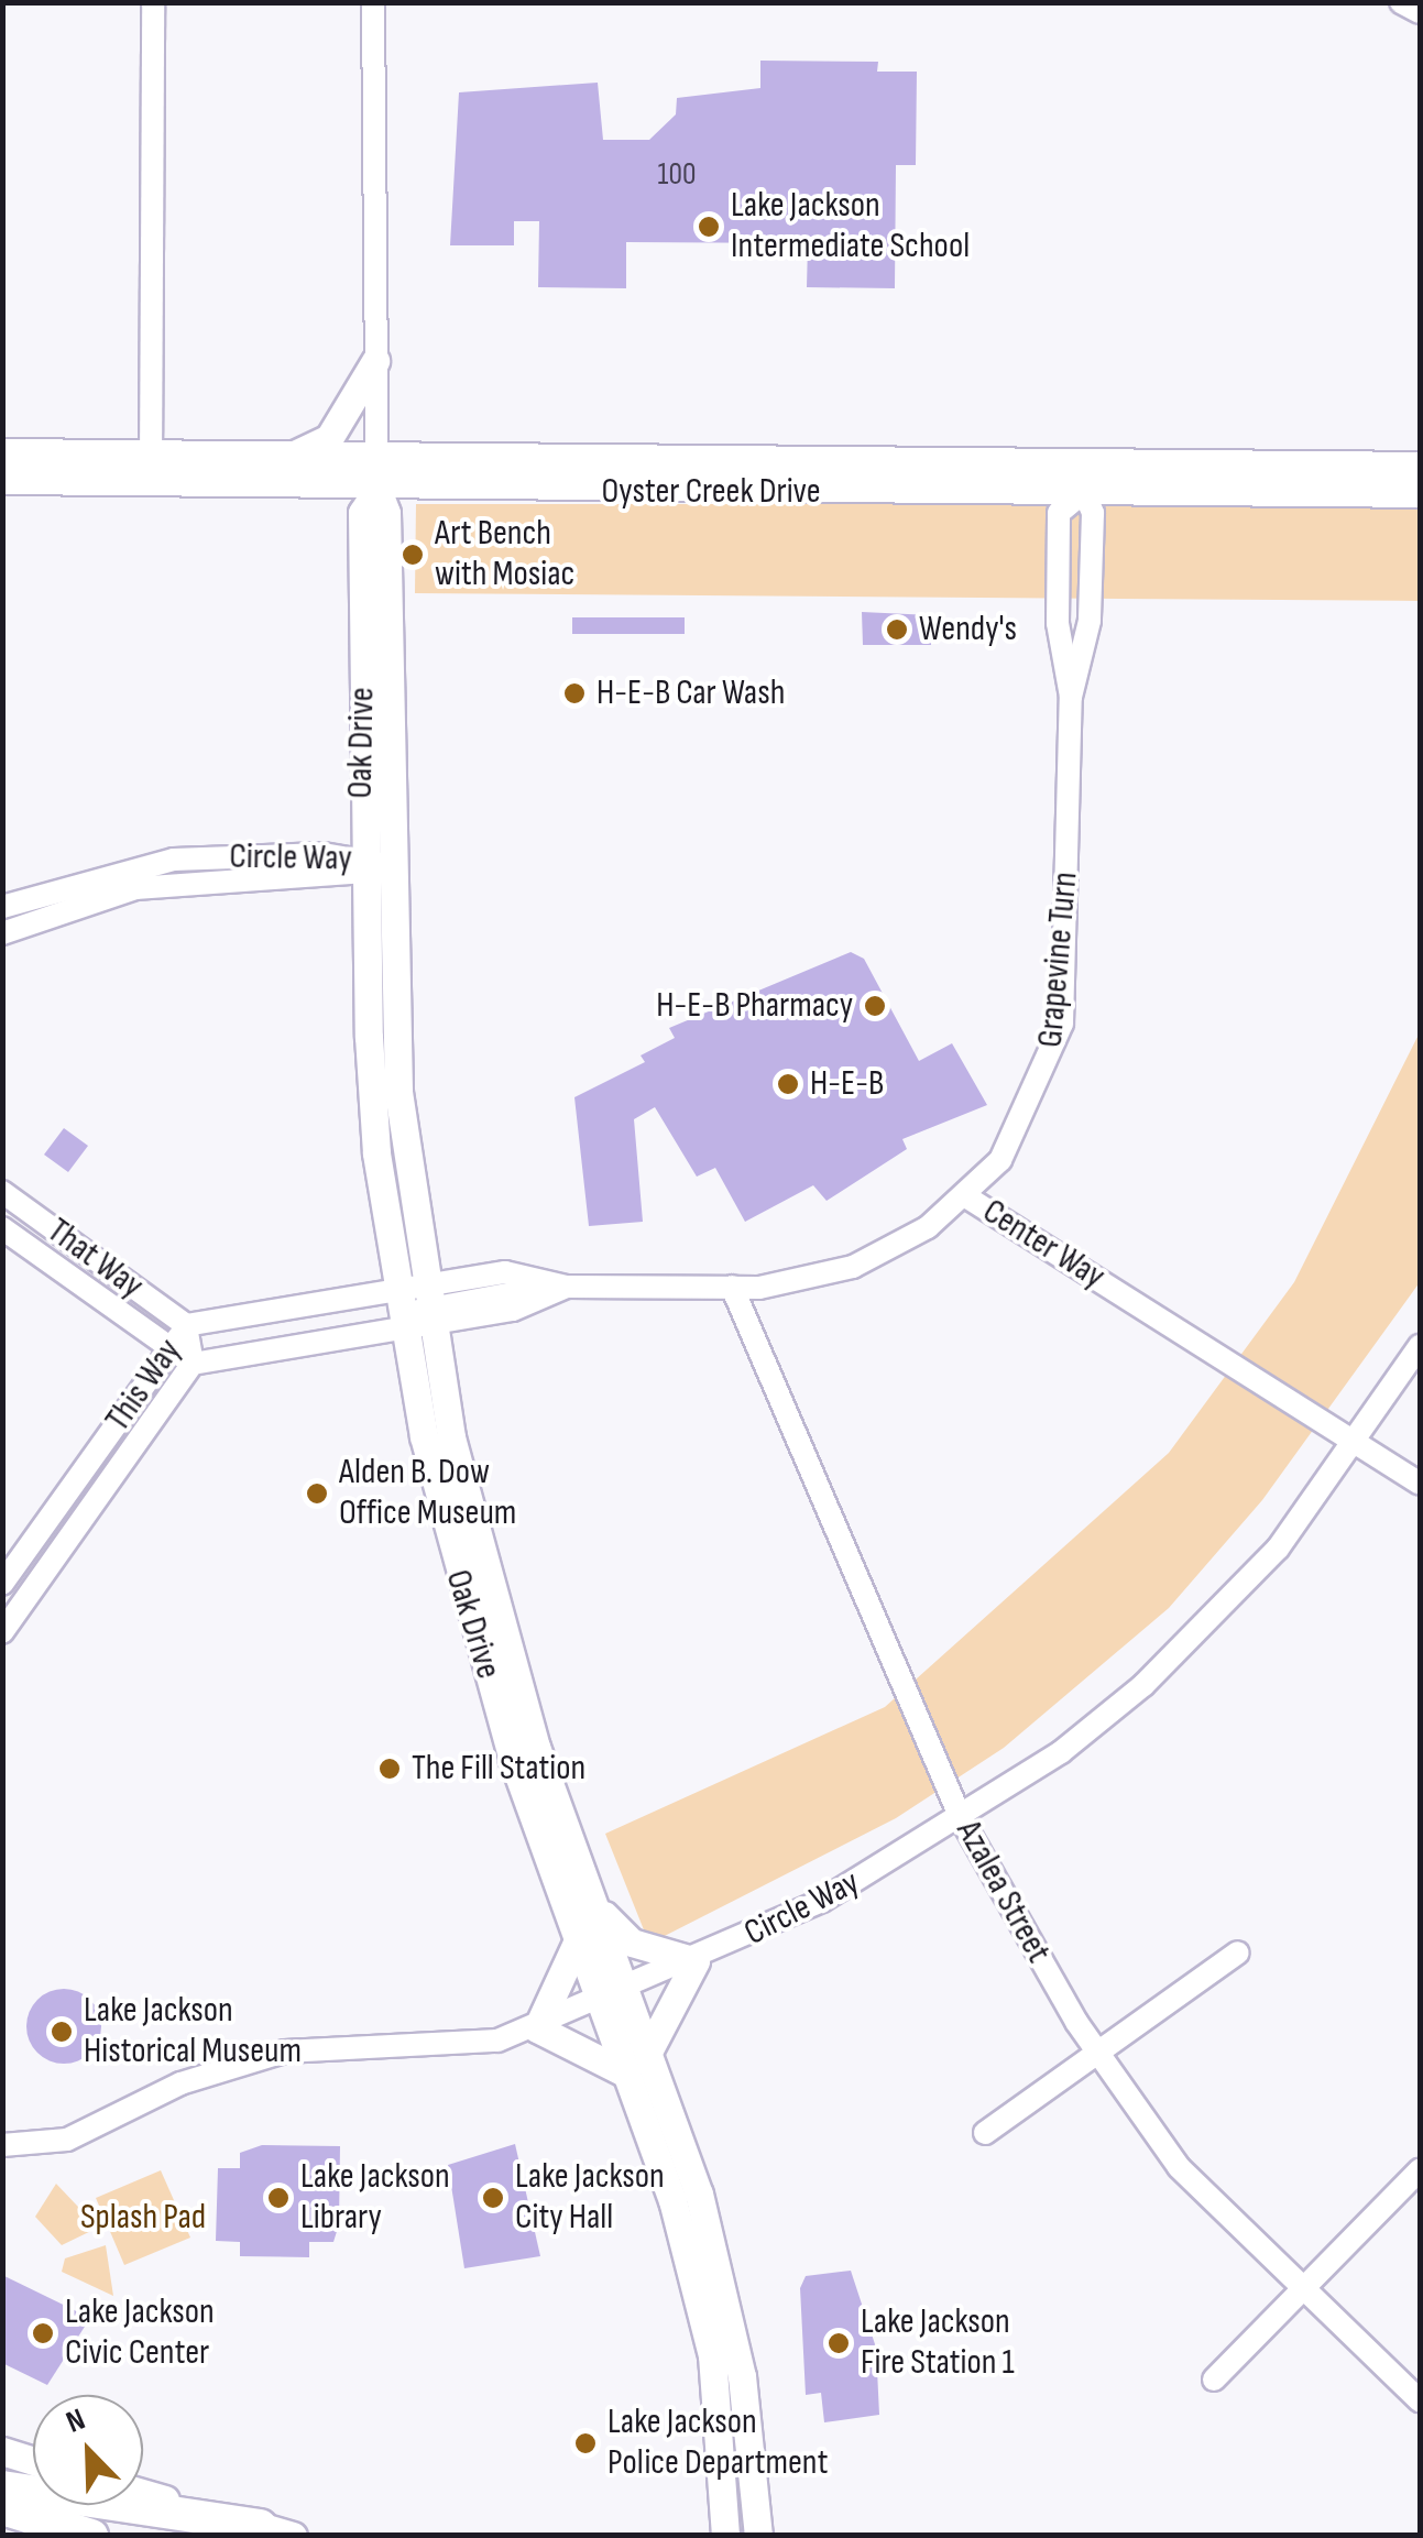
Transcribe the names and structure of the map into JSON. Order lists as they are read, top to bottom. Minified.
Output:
{"streets":{"main road":["Oyster Creek Drive","Oak Drive"],"street":["Circle Way","Grapevine Turn","Center Way","That Way","This Way","Azalea Street"]},"crossings":[["Oyster Creek Drive","Oak Drive"],["Oyster Creek Drive","Grapevine Turn"],["Oak Drive","Circle Way"],["Oak Drive","Center Way"],["Circle Way","Center Way"],["Circle Way","Azalea Street"],["Grapevine Turn","Center Way"],["Center Way","That Way"],["Center Way","This Way"],["Center Way","Azalea Street"],["That Way","This Way"]],"parks":["Splash Pad"],"places":["Lake Jackson Intermediate School","Art Bench with Mosiac","Wendy's","H-E-B Car Wash","H-E-B Pharmacy","H-E-B","Alden B. Dow Office Museum","The Fill Station","Lake Jackson Historical Museum","Lake Jackson Library","Lake Jackson City Hall","Lake Jackson Civic Center","Lake Jackson Fire Station 1","Lake Jackson Police Department"],"house_numbers":["100"],"north":"top left"}
